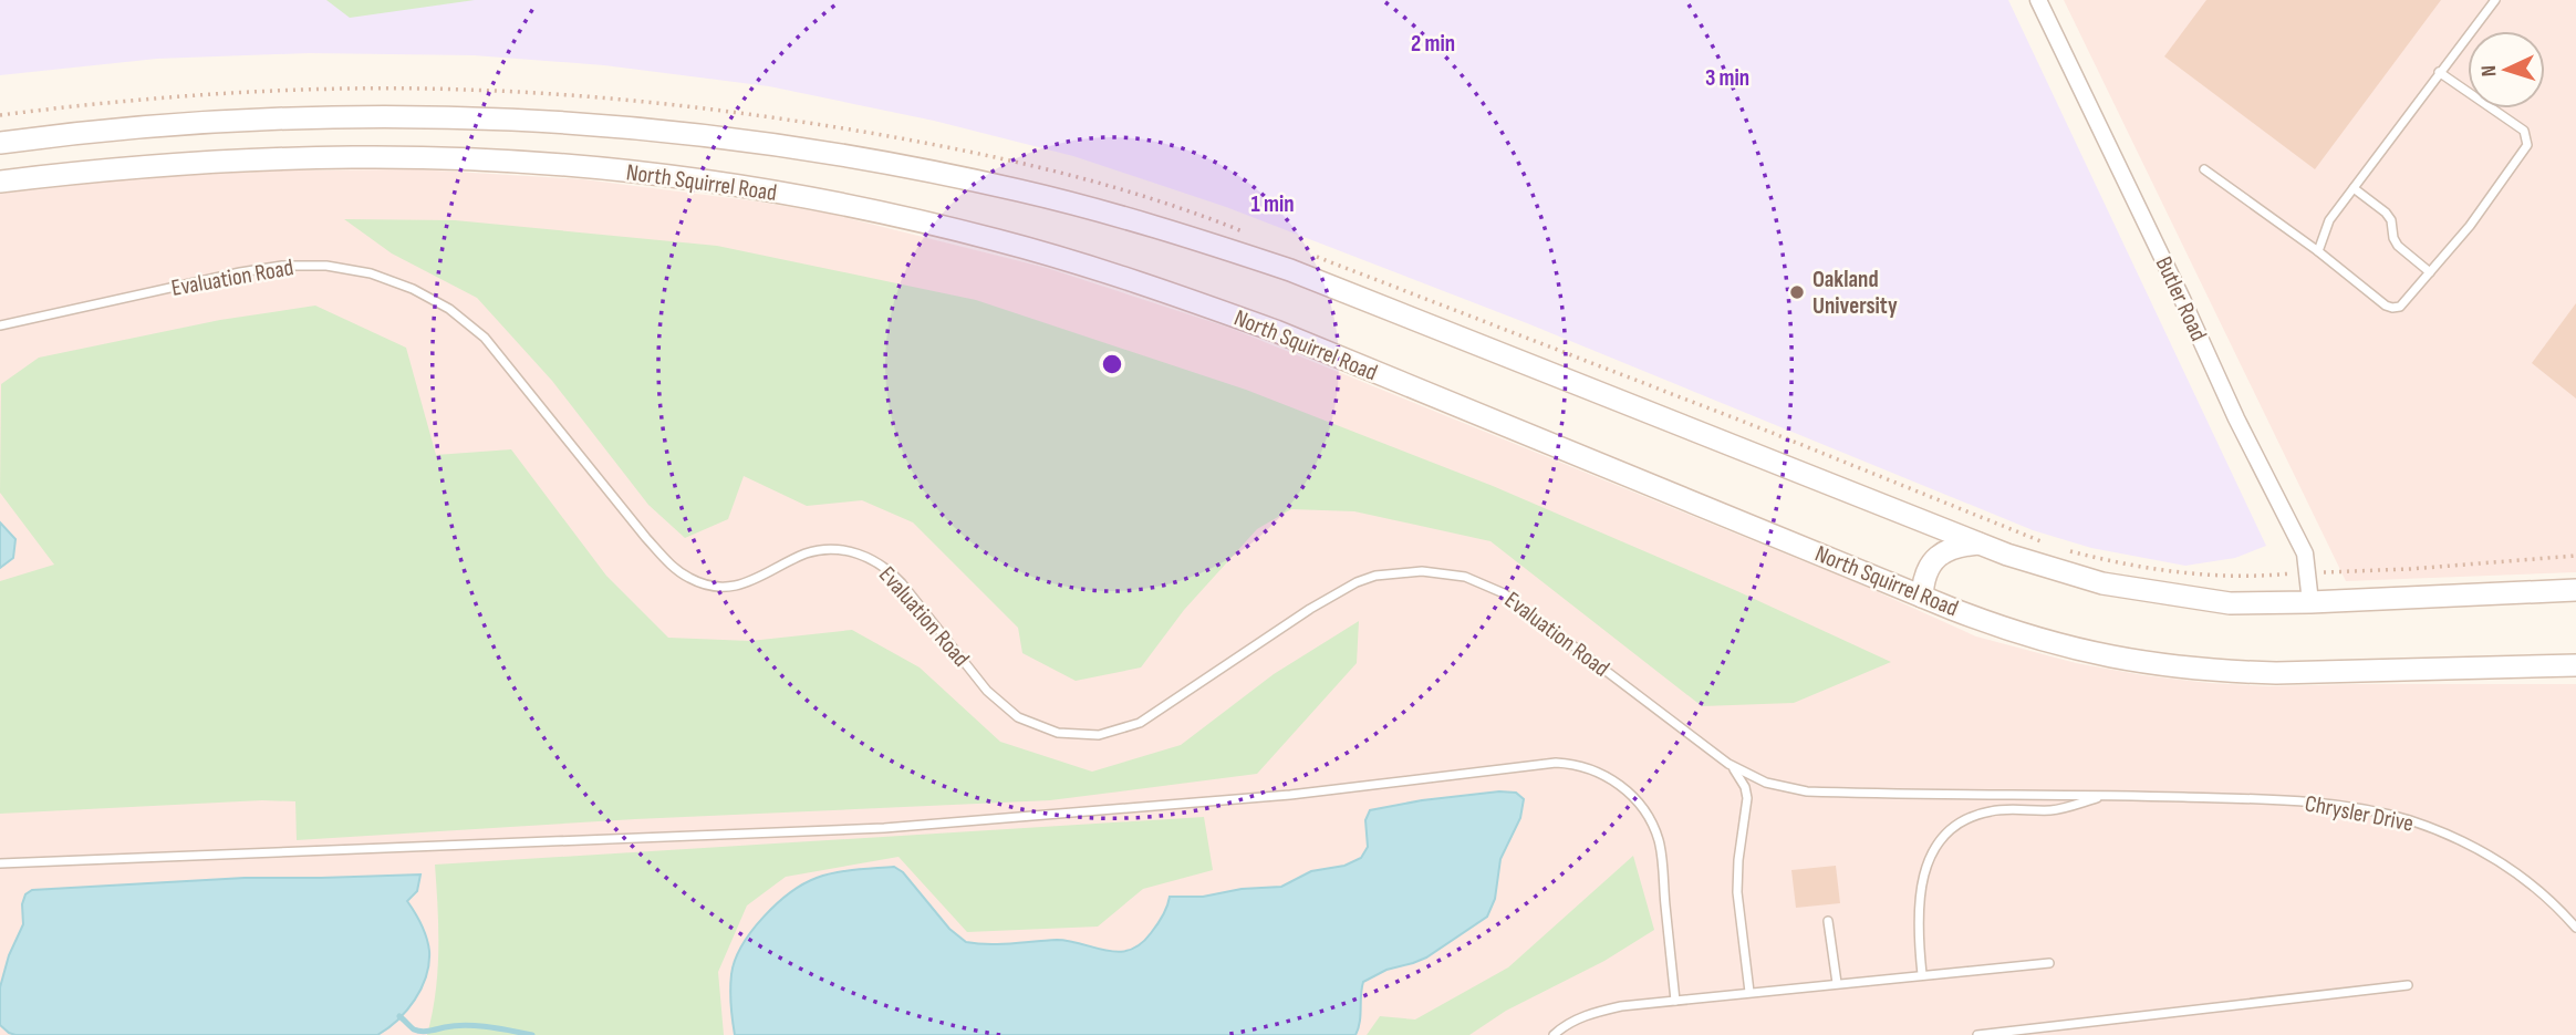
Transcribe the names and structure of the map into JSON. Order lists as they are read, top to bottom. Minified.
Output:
{"streets":{"main road":["North Squirrel Road"],"street":["Butler Road"],"lane":["Evaluation Road","Chrysler Drive"]},"crossings":[["North Squirrel Road","Butler Road"],["Evaluation Road","Chrysler Drive"]],"places":["Oakland University"],"north":"left","rings":["2 min","3 min","1 min"]}
